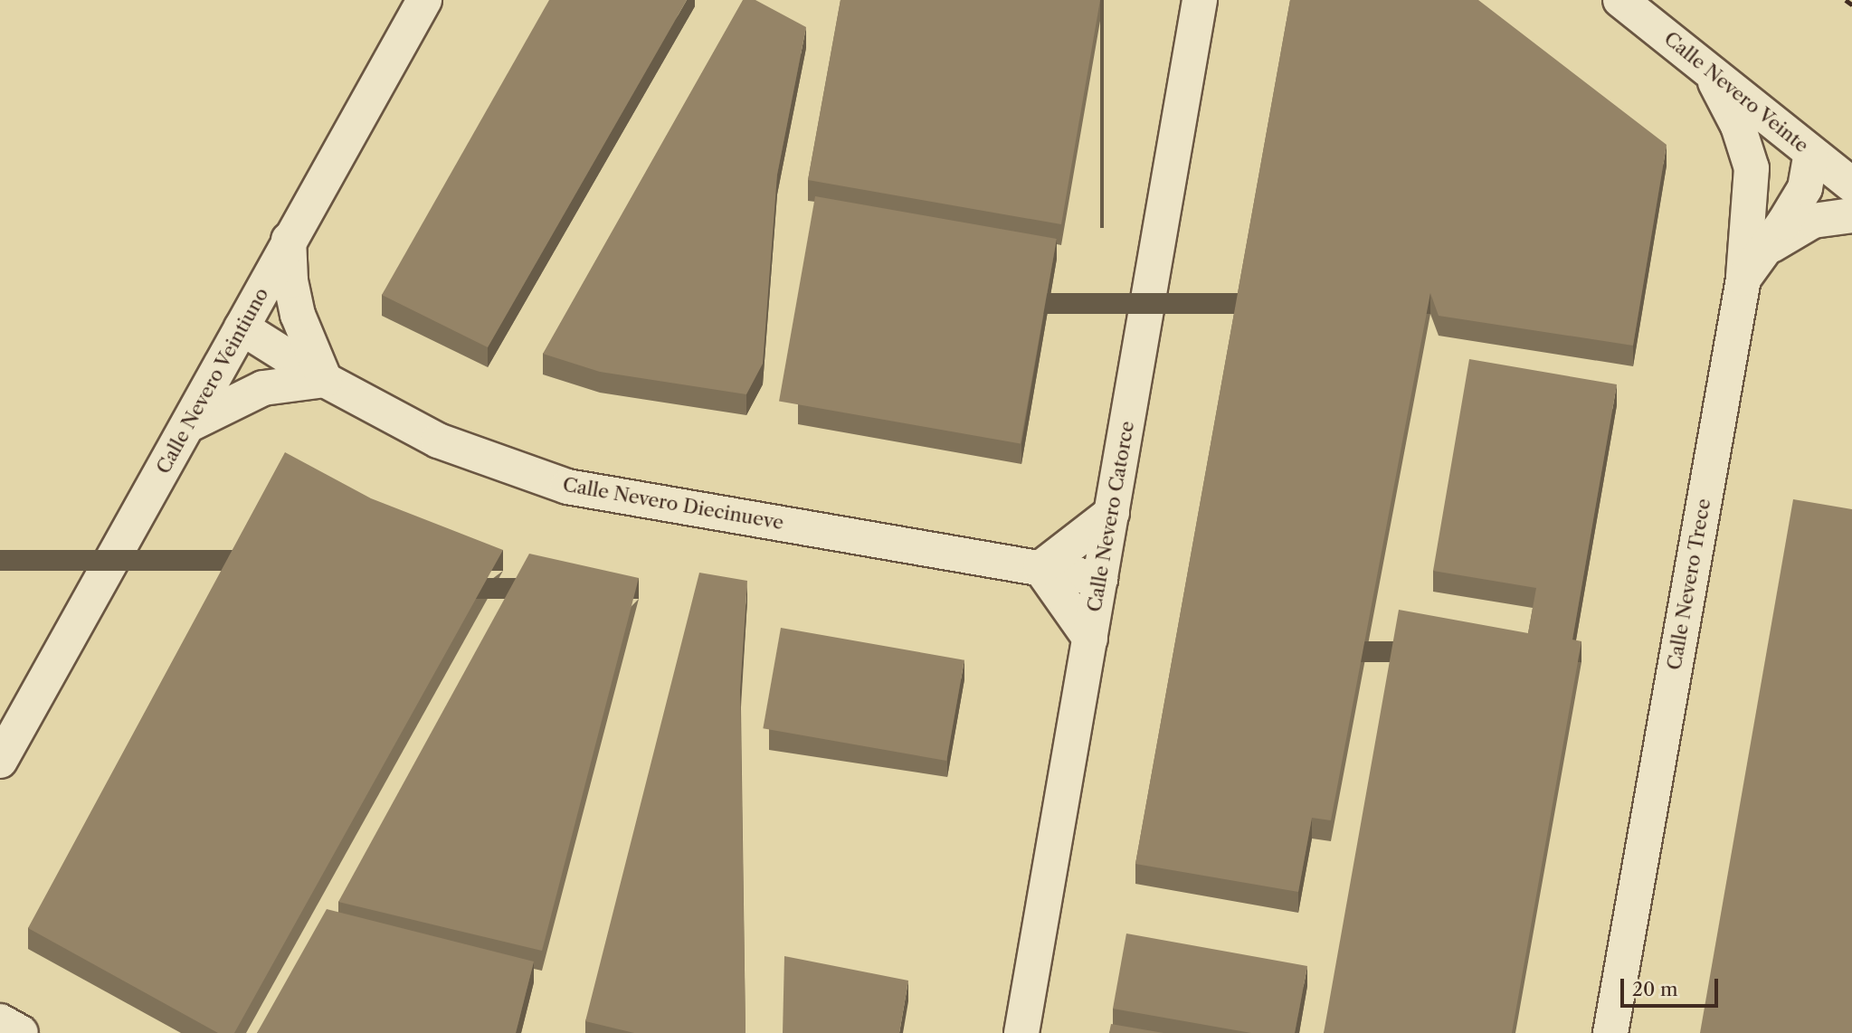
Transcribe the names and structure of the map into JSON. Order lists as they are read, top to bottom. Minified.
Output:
{"streets":{"street":["Calle Nevero Veinte","Calle Nevero Veintiuno","Calle Nevero Diecinueve","Calle Nevero Catorce","Calle Nevero Trece"]},"crossings":[["Calle Nevero Veinte","Calle Nevero Trece"],["Calle Nevero Veintiuno","Calle Nevero Diecinueve"],["Calle Nevero Diecinueve","Calle Nevero Catorce"]],"scale_bar":"20 m"}
